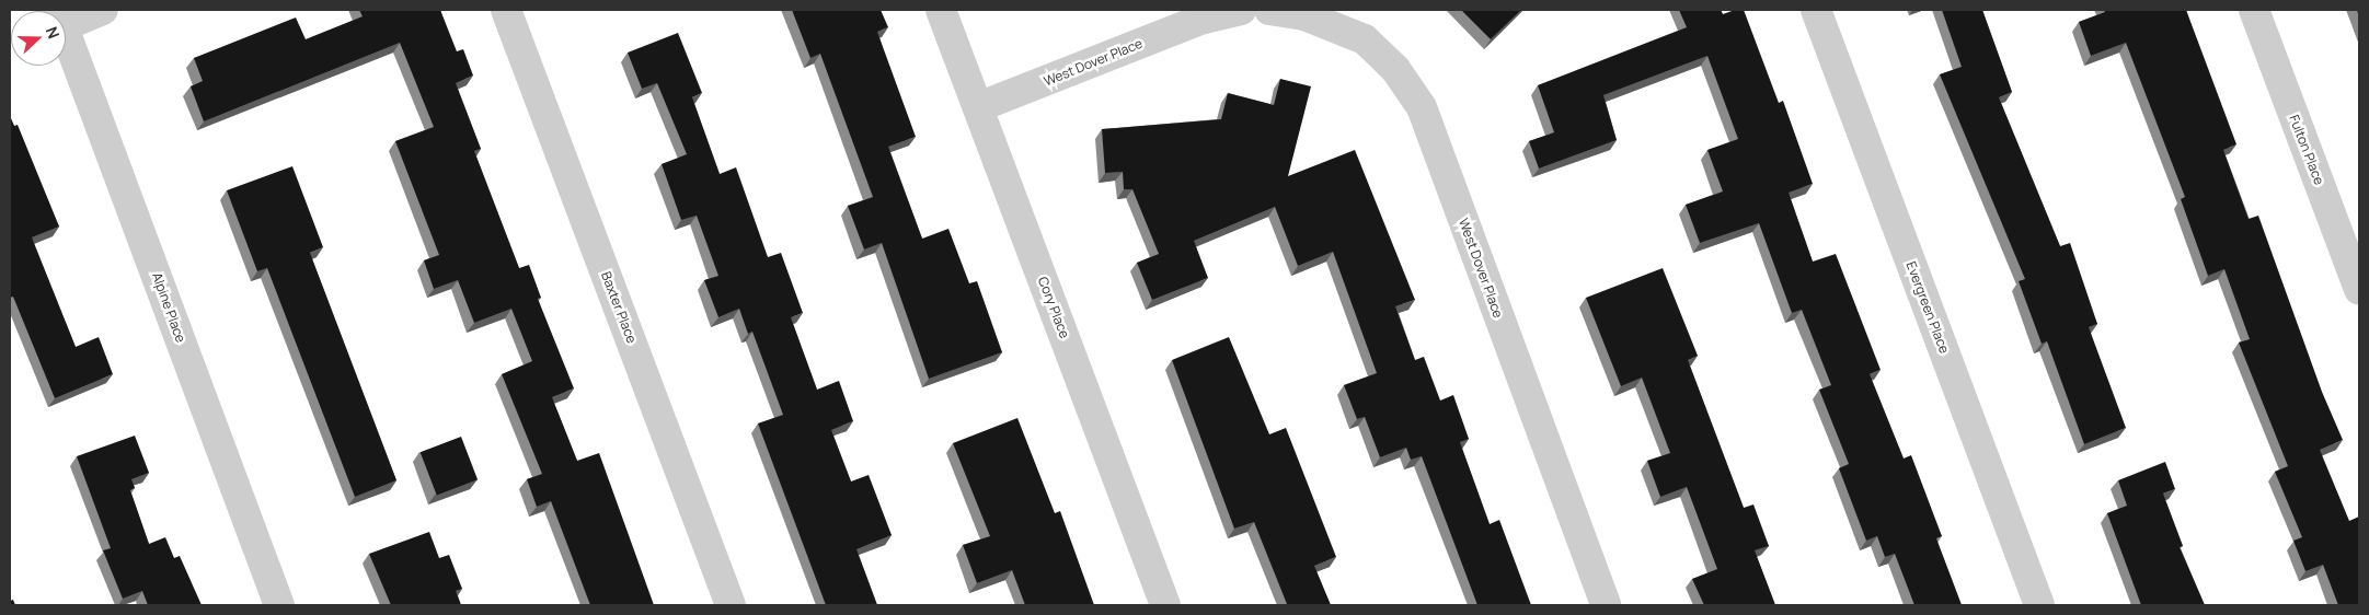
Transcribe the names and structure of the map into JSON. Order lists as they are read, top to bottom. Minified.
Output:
{"streets":{"street":["West Dover Place","Fulton Place","Alpine Place","Baxter Place","Cory Place","Evergreen Place"]},"crossings":[["West Dover Place","Cory Place"]],"north":"right"}
